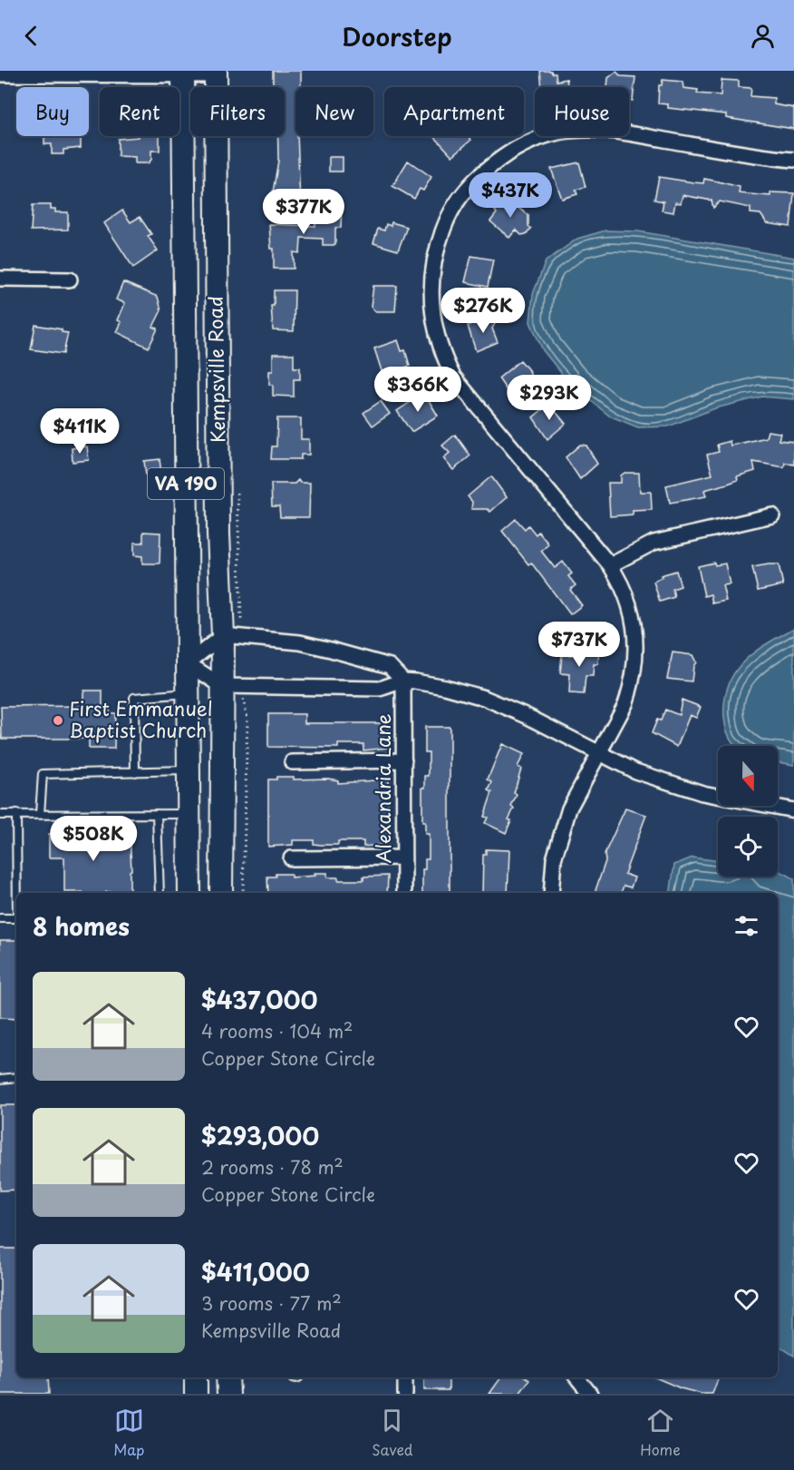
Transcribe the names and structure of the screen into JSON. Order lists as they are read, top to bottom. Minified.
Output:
{"streets":{"main road":["Kempsville Road","VA 190"],"street":["Alexandria Lane"]},"places":["First Emmanuel Baptist Church"],"north":"bottom","page":{"header":"Doorstep","chip":["Buy","Rent","Filters","New","Apartment","House"],"price":["$437K","$377K","$276K","$366K","$293K","$411K","$737K","$508K"],"heading":"8 homes","list":[{"name":"$437,000","note":"4 rooms · 104 m² · Copper Stone Circle"},{"name":"$293,000","note":"2 rooms · 78 m² · Copper Stone Circle"},{"name":"$411,000","note":"3 rooms · 77 m² · Kempsville Road"}],"tabs":["Map","Saved","Home"]}}
